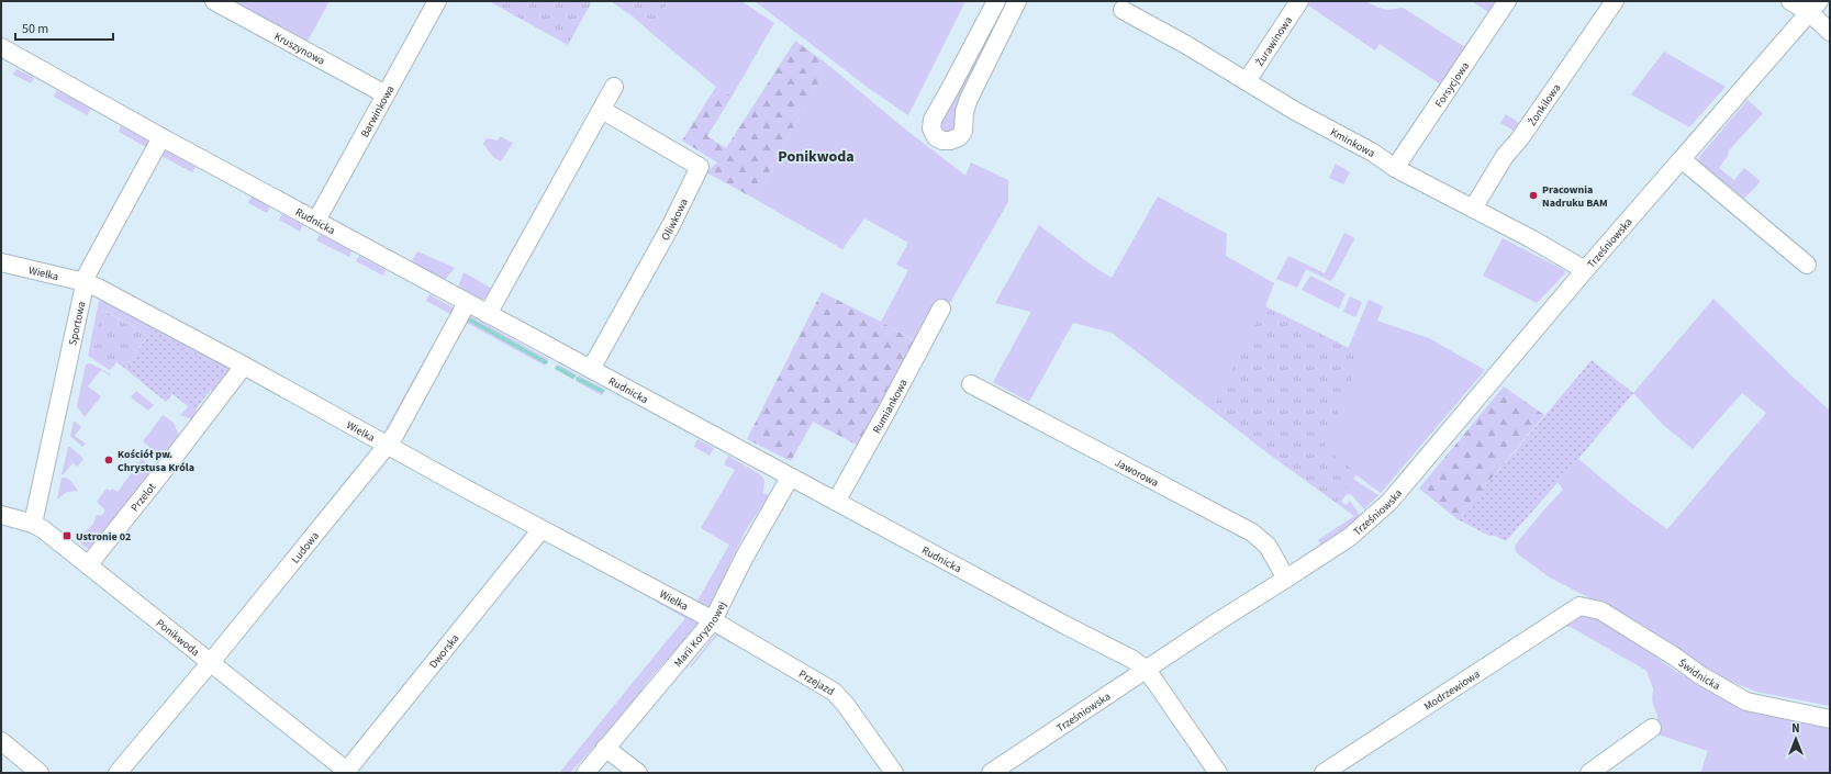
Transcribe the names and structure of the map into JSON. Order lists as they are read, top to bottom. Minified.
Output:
{"streets":{"street":["Żurawinowa","Kruszynowa","Forsycjowa","Żonkilowa","Barwinkowa","Kminkowa","Oliwkowa","Rudnicka","Trześniowska","Wielka","Sportowa","Rumiankowa","Jaworowa","Przelot","Ludowa","Marii Koryznowej","Ponikwoda","Dworska","Świdnicka","Przejazd","Modrzewiowa"]},"crossings":[["Żurawinowa","Kminkowa"],["Kruszynowa","Barwinkowa"],["Forsycjowa","Kminkowa"],["Żonkilowa","Kminkowa"],["Barwinkowa","Rudnicka"],["Kminkowa","Trześniowska"],["Oliwkowa","Rudnicka"],["Rudnicka","Trześniowska"],["Rudnicka","Sportowa"],["Rudnicka","Rumiankowa"],["Rudnicka","Ludowa"],["Rudnicka","Marii Koryznowej"],["Trześniowska","Jaworowa"],["Wielka","Sportowa"],["Wielka","Przelot"],["Wielka","Ludowa"],["Wielka","Marii Koryznowej"],["Wielka","Dworska"],["Wielka","Przejazd"],["Sportowa","Ponikwoda"],["Przelot","Ponikwoda"],["Ludowa","Ponikwoda"],["Marii Koryznowej","Przejazd"],["Ponikwoda","Dworska"],["Świdnicka","Modrzewiowa"]],"districts":["Ponikwoda"],"places":{"other":["Pracownia Nadruku BAM","Kościół pw. Chrystusa Króla"],"transit":["Ustronie 02"]},"scale_bar":"50 m","north":"top"}
